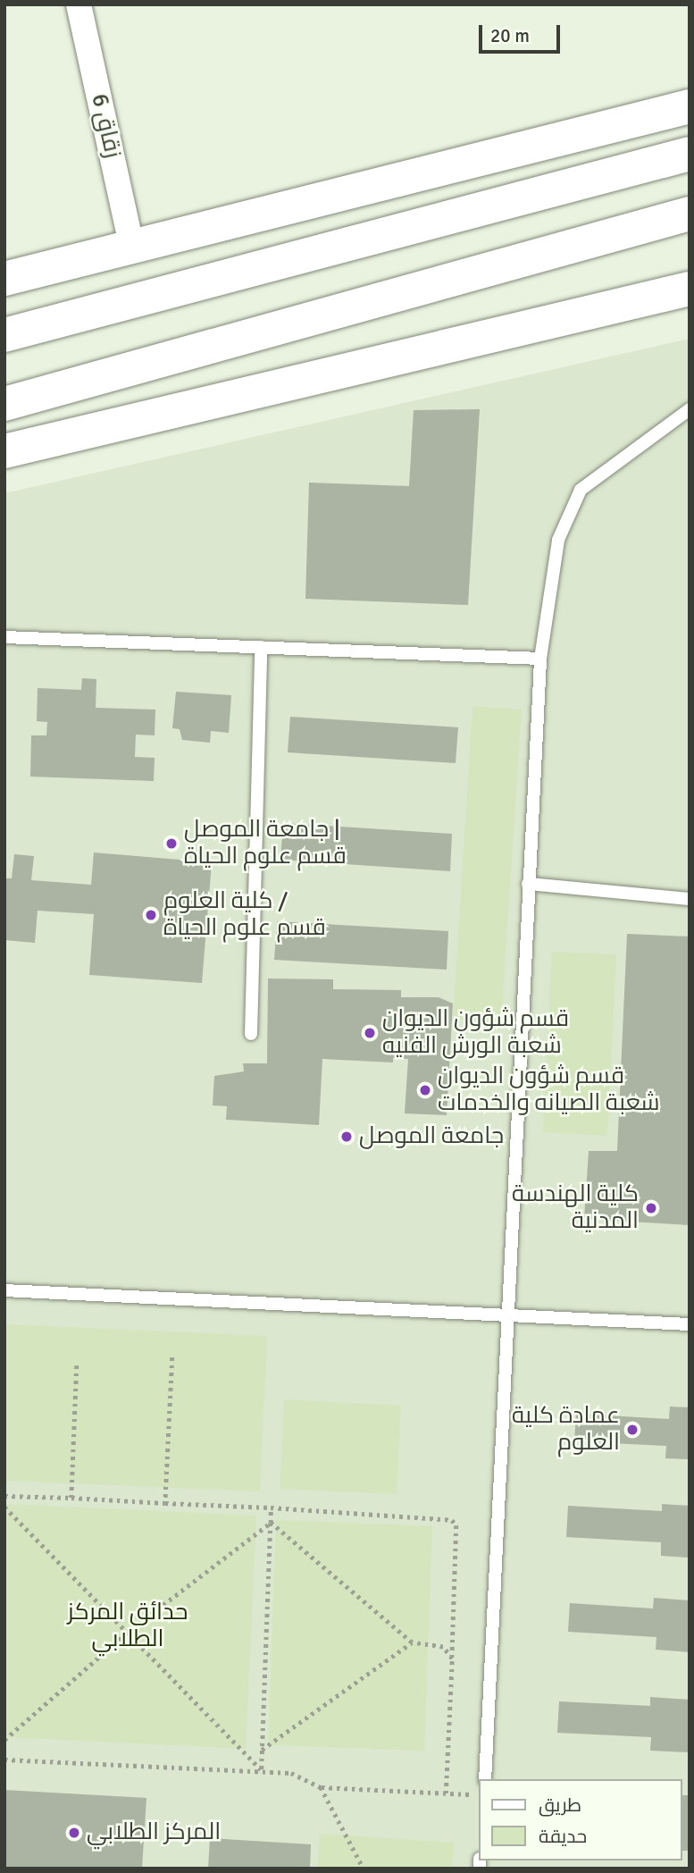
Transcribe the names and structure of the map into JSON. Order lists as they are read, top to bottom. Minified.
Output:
{"streets":{"street":["زقاق 6"]},"parks":["حدائق المركز الطلابي"],"places":["جامعة الموصل | قسم علوم الحياة","كلية العلوم / قسم علوم الحياة","قسم شؤون الديوان شعبة الورش الفنيه","قسم شؤون الديوان شعبة الصيانه والخدمات","جامعة الموصل","كلية الهندسة المدنية","عمادة كلية العلوم","المركز الطلابي"],"legend":["طريق","حديقة"],"scale_bar":"20 m"}
